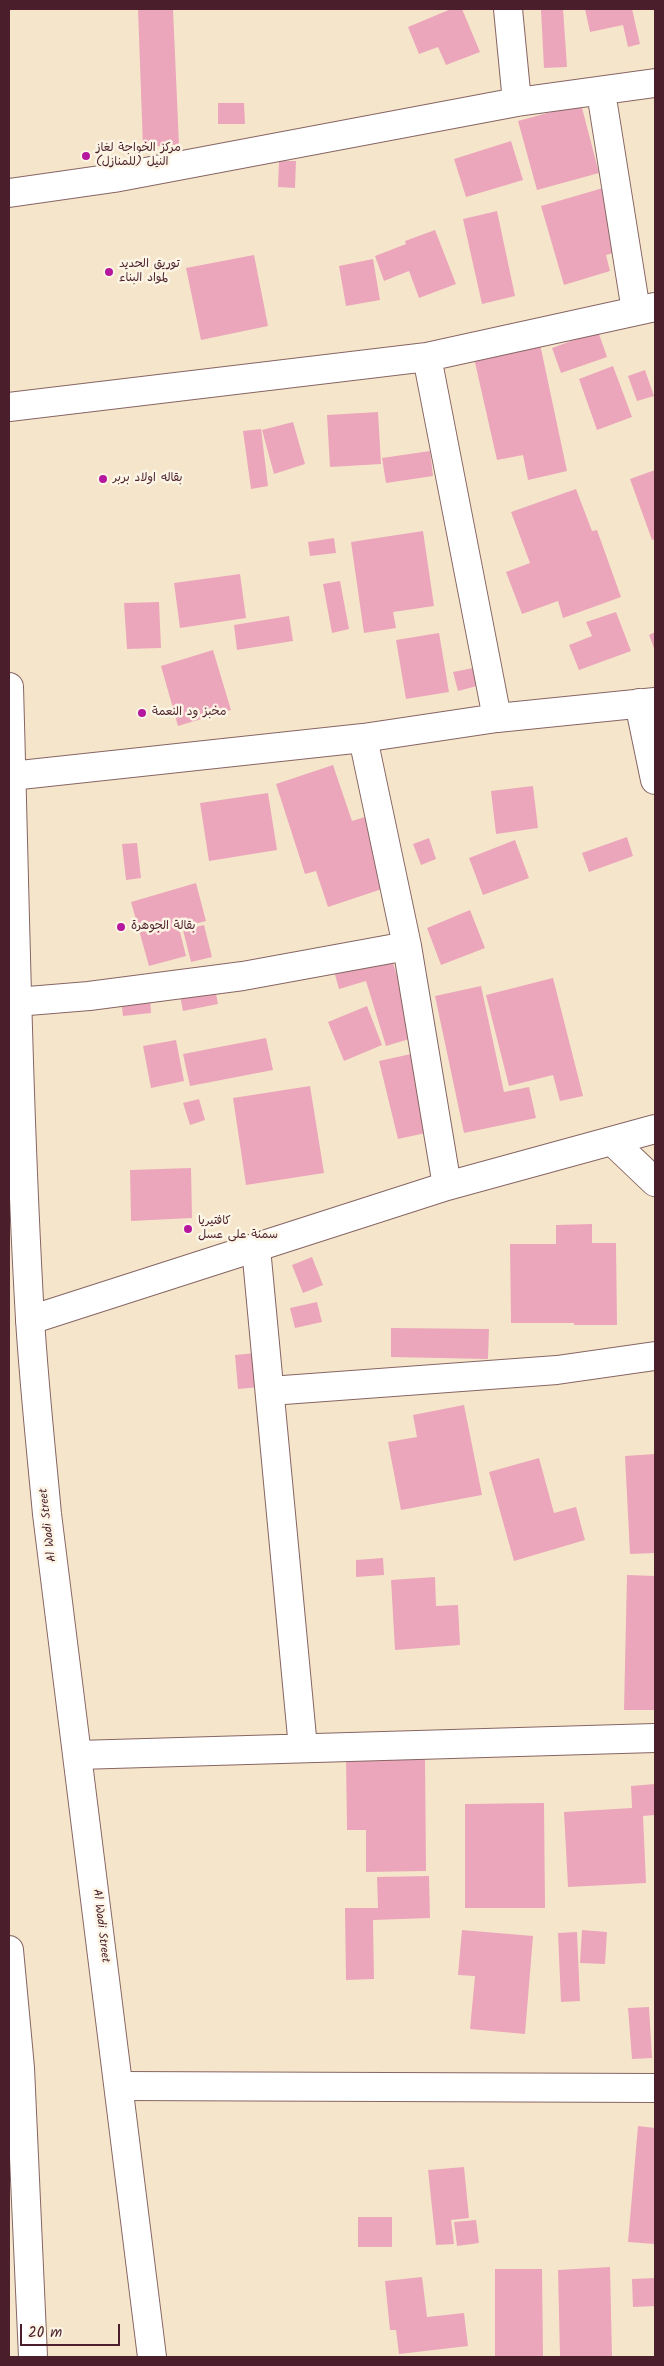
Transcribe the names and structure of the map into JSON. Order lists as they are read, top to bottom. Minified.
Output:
{"streets":{"street":["Al Wadi Street"]},"places":["مركز الخواجة لغاز النيل (للمنازل)","توريق الحديد لمواد البناء","بقاله اولاد بربر","مخبز ود النعمة","بقالة الجوهرة","كافتيريا سمنة على عسل"],"scale_bar":"20 m"}
